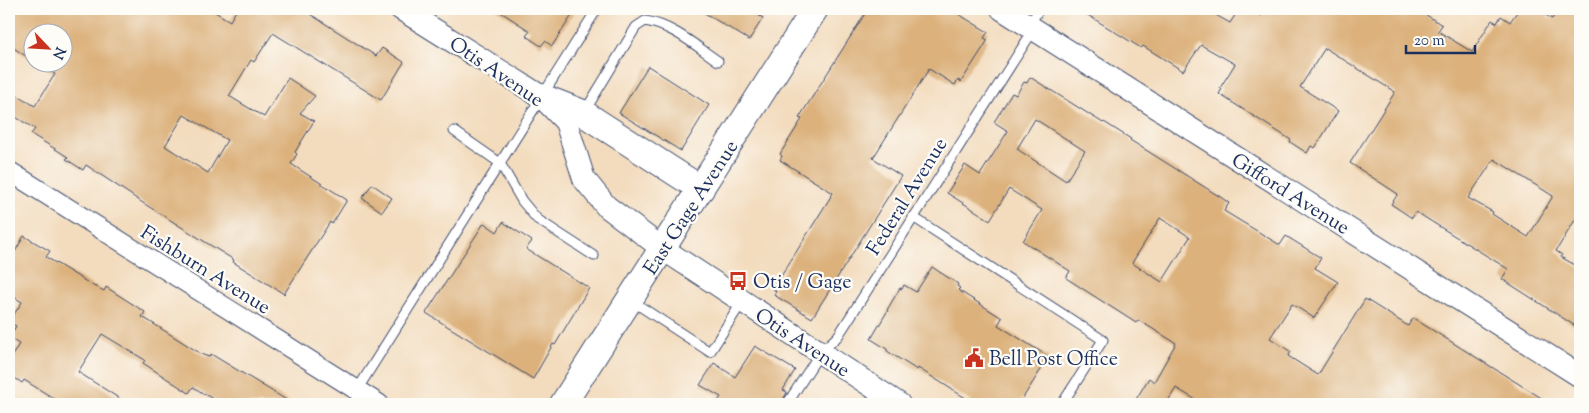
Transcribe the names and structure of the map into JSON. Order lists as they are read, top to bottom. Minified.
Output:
{"streets":{"main road":["East Gage Avenue"],"street":["Otis Avenue","Gifford Avenue","Fishburn Avenue"],"lane":["Federal Avenue"]},"crossings":[["Otis Avenue","Federal Avenue"],["Otis Avenue","East Gage Avenue"],["Gifford Avenue","Federal Avenue"]],"places":{"bus stop":["Otis / Gage"],"public building":["Bell Post Office"]},"scale_bar":"20 m","north":"bottom right"}
